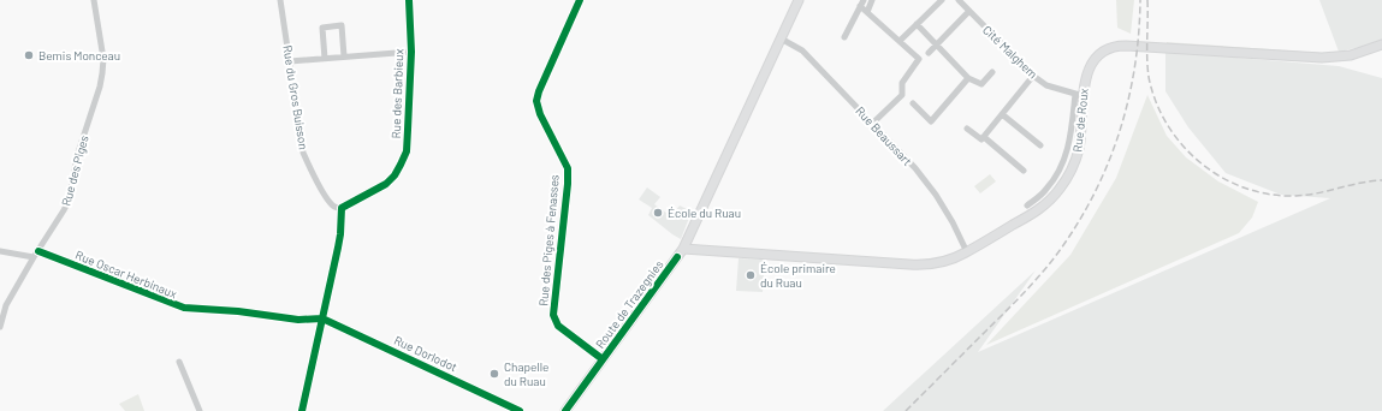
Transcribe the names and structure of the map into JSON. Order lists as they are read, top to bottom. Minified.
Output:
{"streets":{"main road":["Rue de Roux","Route de Trazegnies"],"street":["Cité Malghem","Rue des Barbieux","Rue du Gros Buisson","Rue Beaussart","Rue des Piges","Rue des Piges à Fenasses","Rue Oscar Herbinaux","Rue Dorlodot"]},"crossings":[["Cité Malghem","Rue de Roux"],["Rue des Barbieux","Rue du Gros Buisson"],["Rue de Roux","Rue Beaussart"],["Rue de Roux","Route de Trazegnies"],["Rue Beaussart","Route de Trazegnies"],["Rue des Piges","Rue Oscar Herbinaux"],["Rue des Piges à Fenasses","Route de Trazegnies"],["Rue Oscar Herbinaux","Rue Dorlodot"]],"places":["Bemis Monceau","École du Ruau","École primaire du Ruau","Chapelle du Ruau"]}
